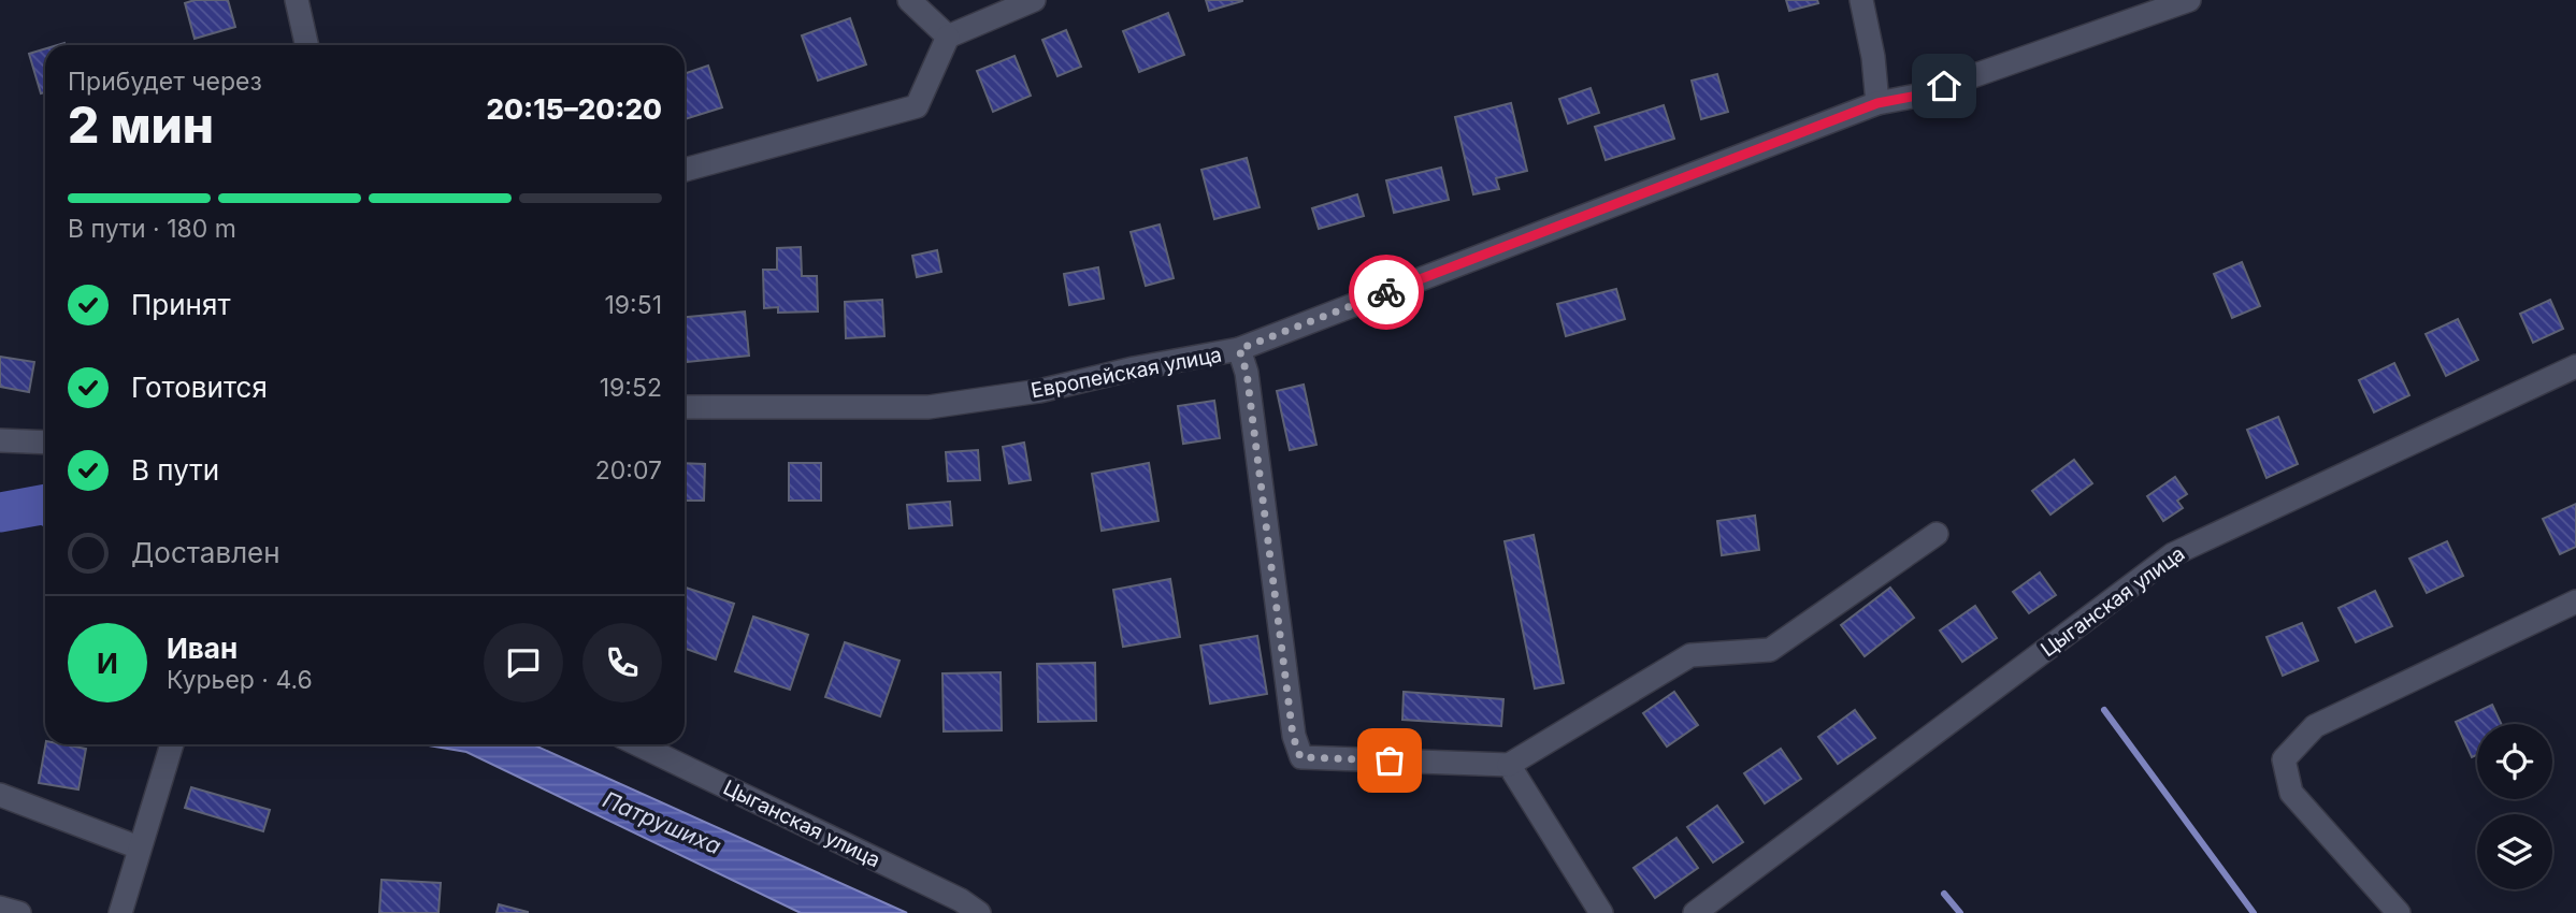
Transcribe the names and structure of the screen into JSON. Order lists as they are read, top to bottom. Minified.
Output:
{"streets":{"street":["Европейская улица","Цыганская улица"]},"water":["Патрушиха"],"page":{"heading":["2 мин","Прибудет через","20:15–20:20"],"panel":["Иван","Курьер · 4.6"],"bar":"В пути · 180 m","list":[["Принят","19:51"],["Готовится","19:52"],["В пути","20:07"],"Доставлен"],"round":"И"}}
